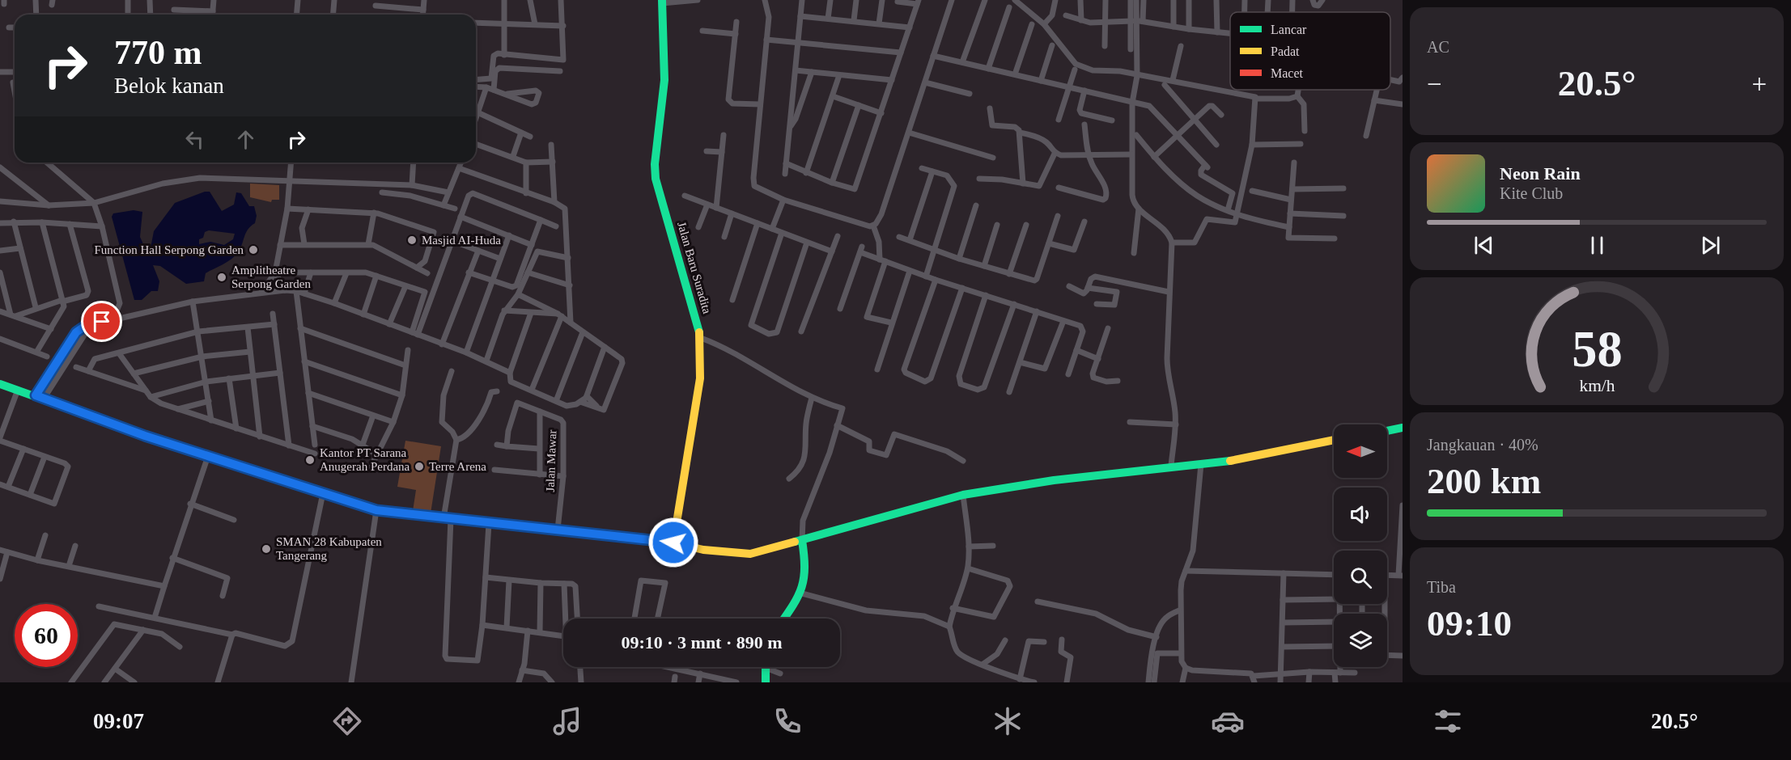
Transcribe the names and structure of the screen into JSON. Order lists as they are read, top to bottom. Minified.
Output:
{"streets":{"main road":["Jalan Baru Suradita"],"street":["Jalan Mawar"]},"places":["Masjid AI-Huda","Function Hall Serpong Garden","Amplitheatre Serpong Garden","Kantor PT Sarana Anugerah Perdana","Terre Arena","SMAN 28 Kabupaten Tangerang"],"legend":["Lancar","Padat","Macet"],"north":"left","page":{"tile":["AC",["Jangkauan · 40%","200 km"],["Tiba","09:10"]],"turn":["770 m","Belok kanan"],"heat":["−","20.5°","+"],"song":["Neon Rain","Kite Club"],"limit":"60","trip":"09:10 · 3 mnt · 890 m","tabs":["09:07","20.5°"],"gauge":["58","km/h"]}}
